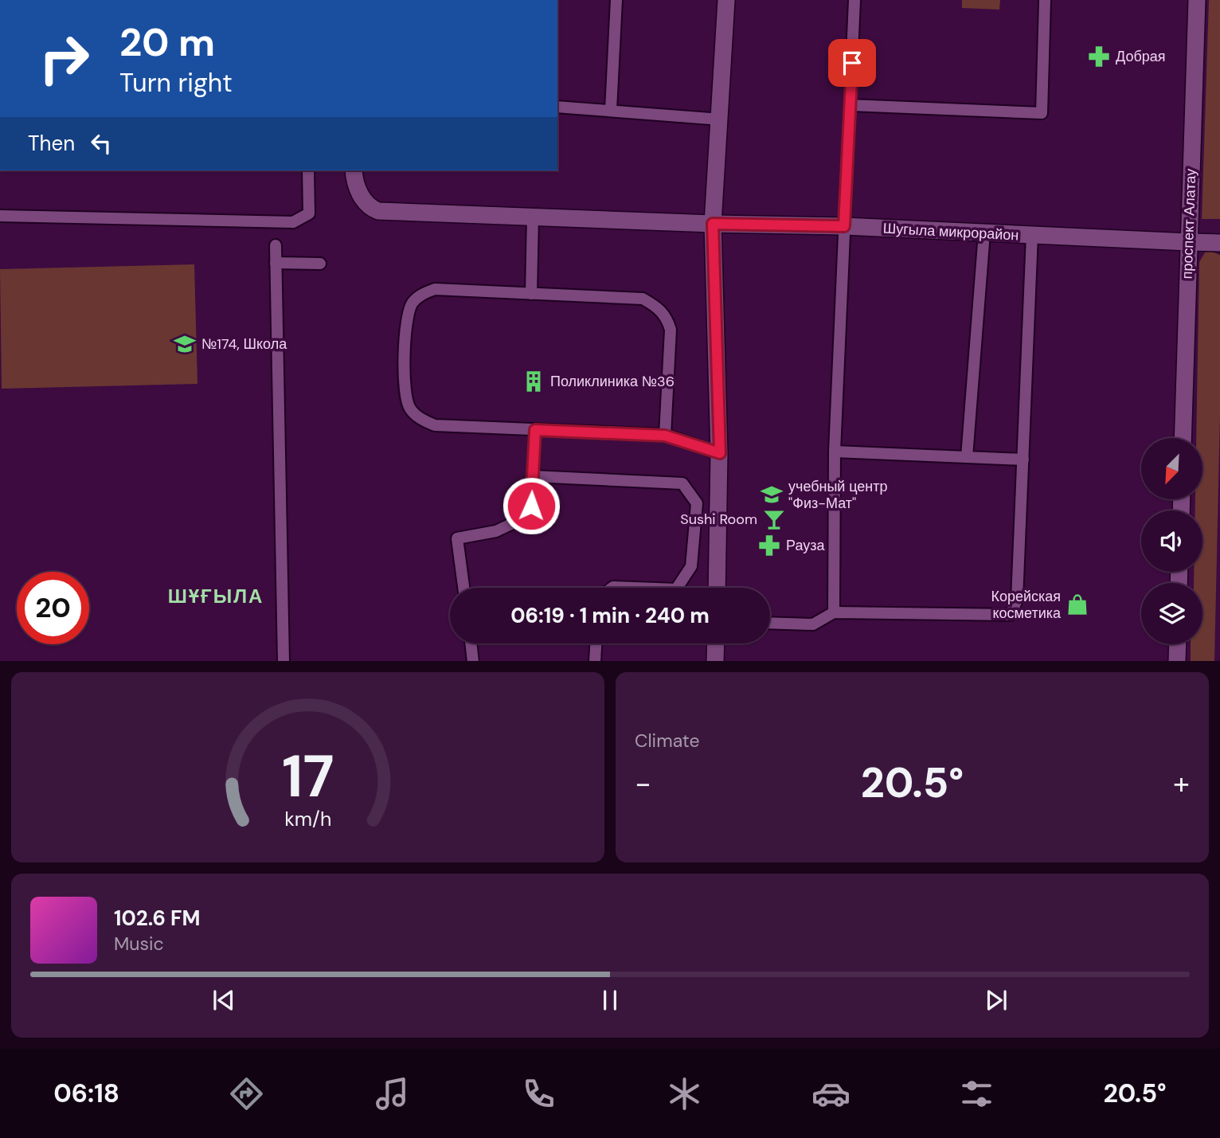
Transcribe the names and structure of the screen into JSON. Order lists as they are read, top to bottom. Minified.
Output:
{"streets":{"street":["проспект Алатау","Шугыла микрорайон"]},"crossings":[["проспект Алатау","Шугыла микрорайон"]],"districts":["ШҰҒЫЛА"],"places":{"pharmacy":["Добрая","Рауза"],"school or university":["№174, Школа","учебный центр \"Физ-Мат\""],"building":["Поликлиника №36"],"bar":["Sushi Room"],"shop":["Корейская косметика"]},"north":"bottom left","page":{"turn":["20 m","Turn right"],"then":"Then","limit":"20","trip":"06:19 · 1 min · 240 m","tile":"Climate","heat":["−","20.5°","+"],"song":["102.6 FM","Music"],"tabs":["06:18","20.5°"],"gauge":["17","km/h"]}}
